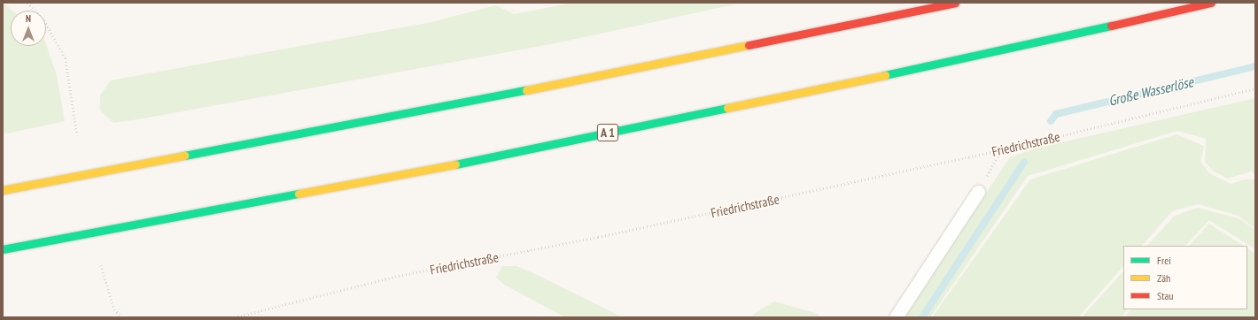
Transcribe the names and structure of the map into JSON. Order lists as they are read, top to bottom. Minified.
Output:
{"streets":{"highway":["A 1"],"path":["Friedrichstraße"]},"water":["Große Wasserlöse"],"legend":["Frei","Zäh","Stau"],"north":"top"}
